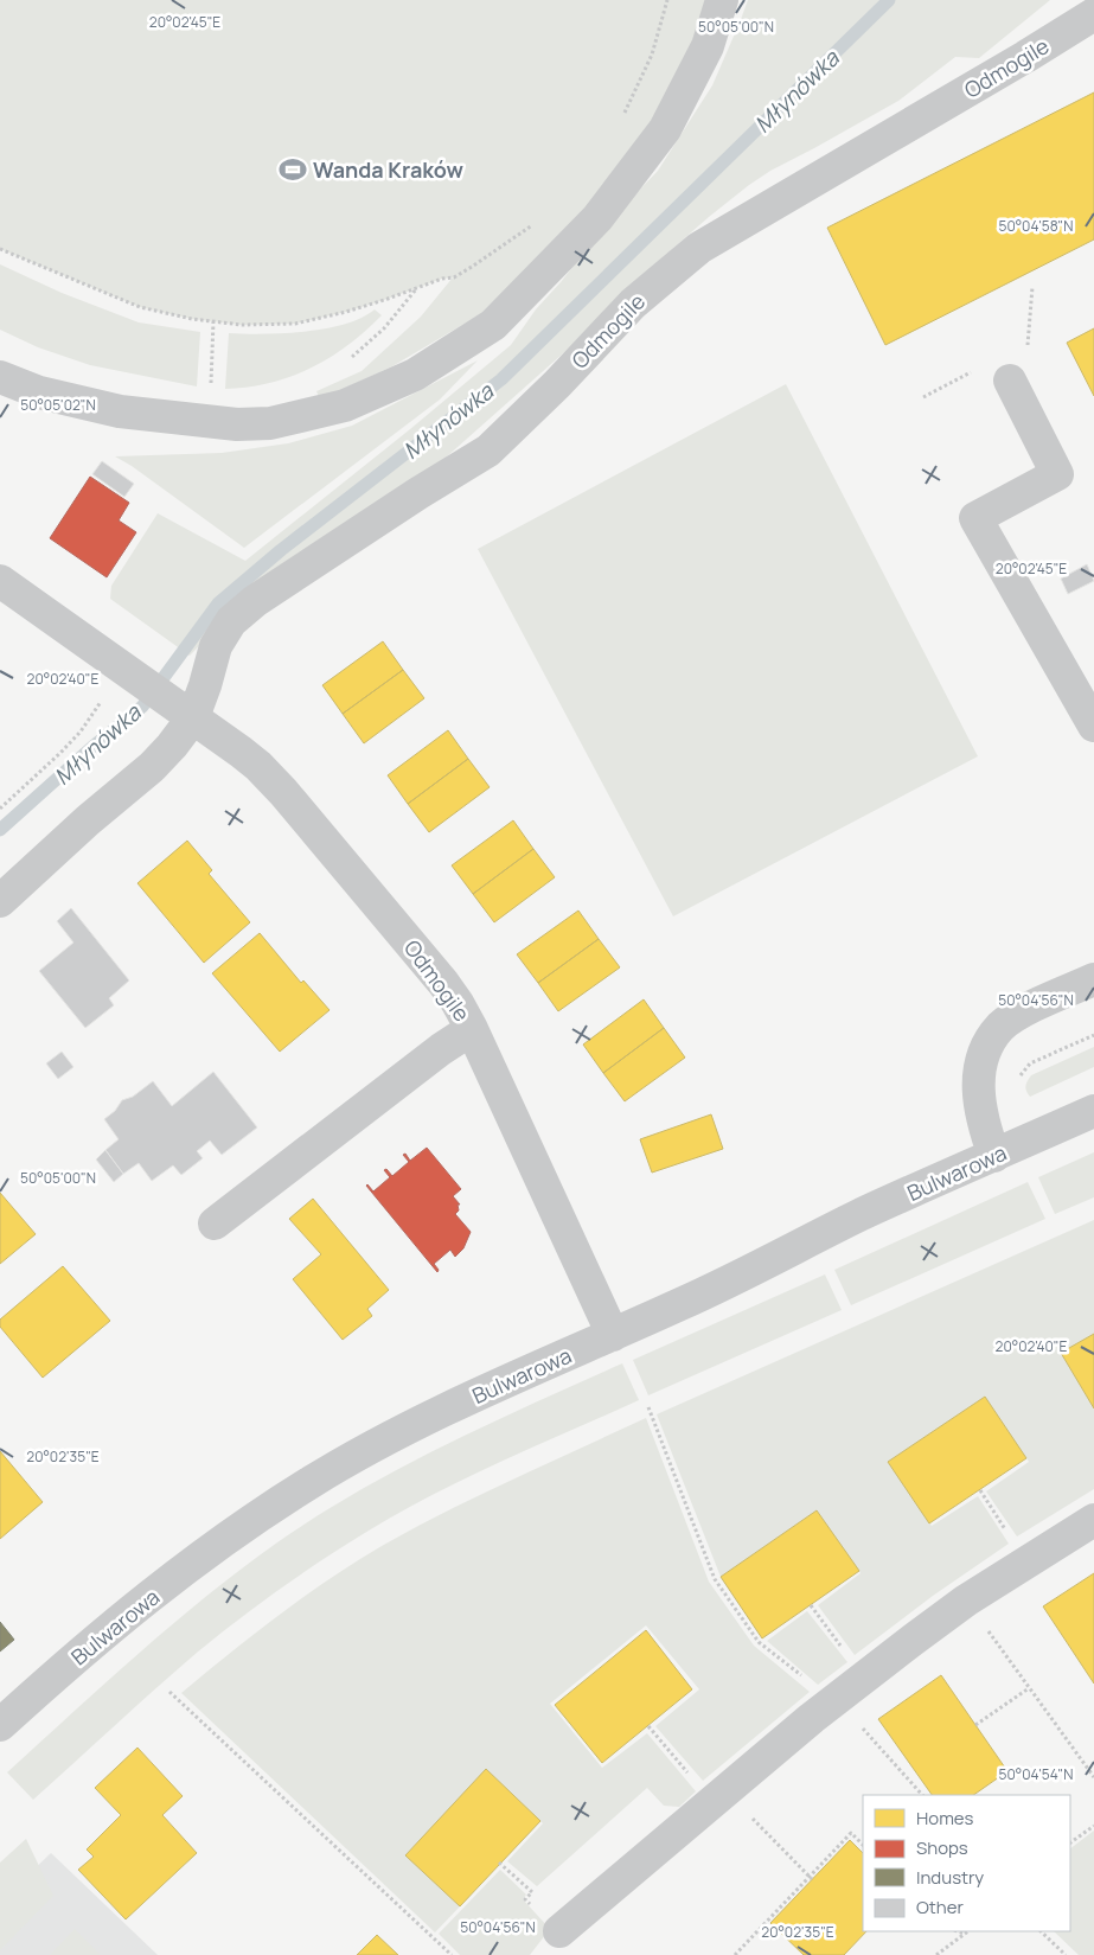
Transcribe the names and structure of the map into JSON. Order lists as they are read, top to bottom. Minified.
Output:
{"streets":{"street":["Odmogile","Bulwarowa"]},"crossings":[["Odmogile","Bulwarowa"]],"water":["Młynówka"],"places":{"sports":["Wanda Kraków"]},"legend":["Homes","Shops","Industry","Other"],"coordinates":["20°02'45\"E","50°05'00\"N","50°04'58\"N","50°05'02\"N","20°02'40\"E","50°04'56\"N","20°02'35\"E","50°04'54\"N"]}
